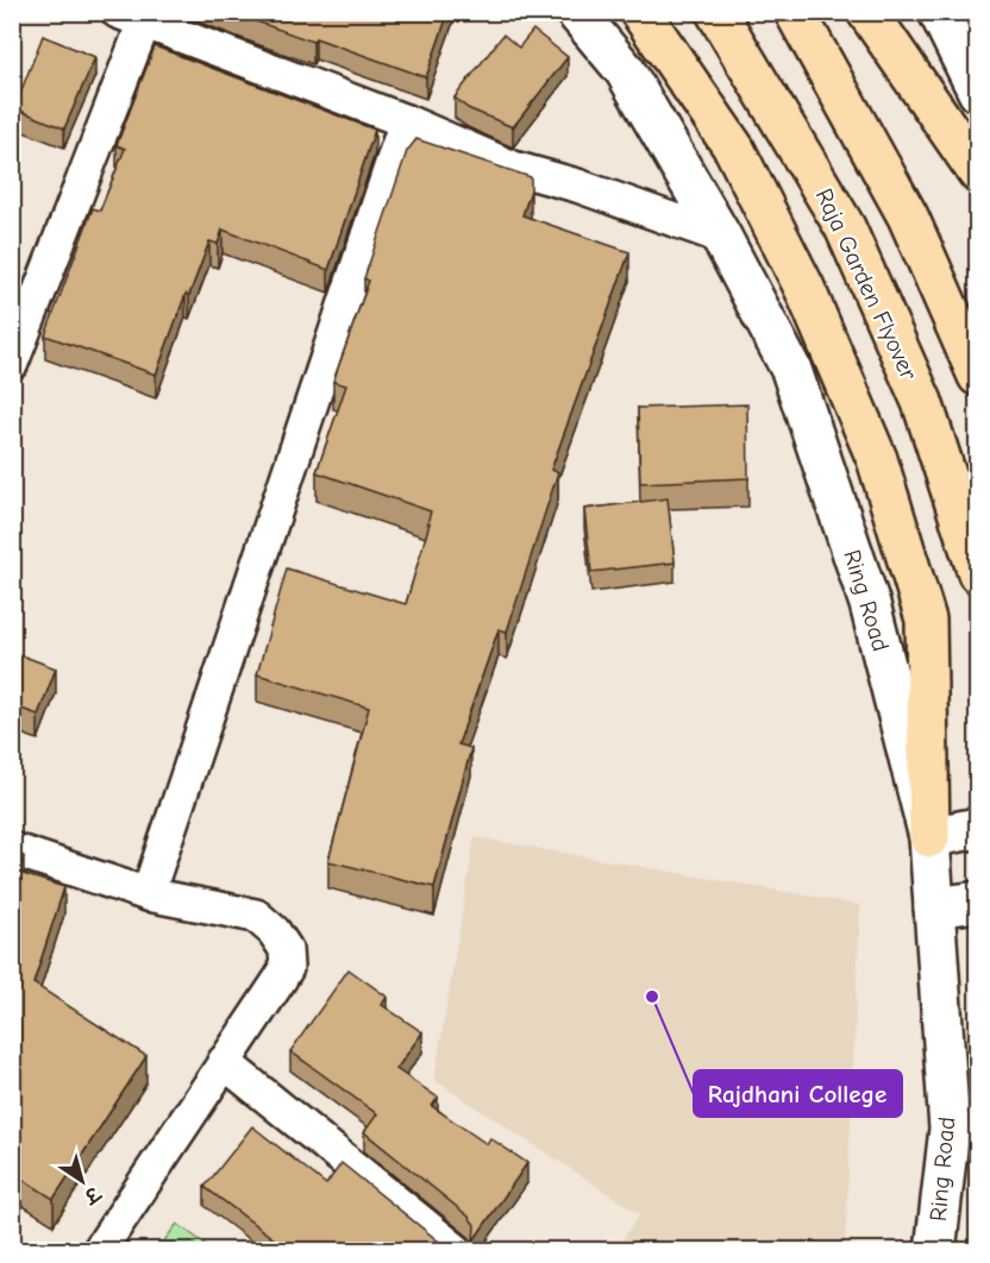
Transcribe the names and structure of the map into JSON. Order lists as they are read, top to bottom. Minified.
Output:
{"streets":{"main road":["Raja Garden Flyover","Ring Road"]},"places":["Rajdhani College"],"north":"bottom right"}
